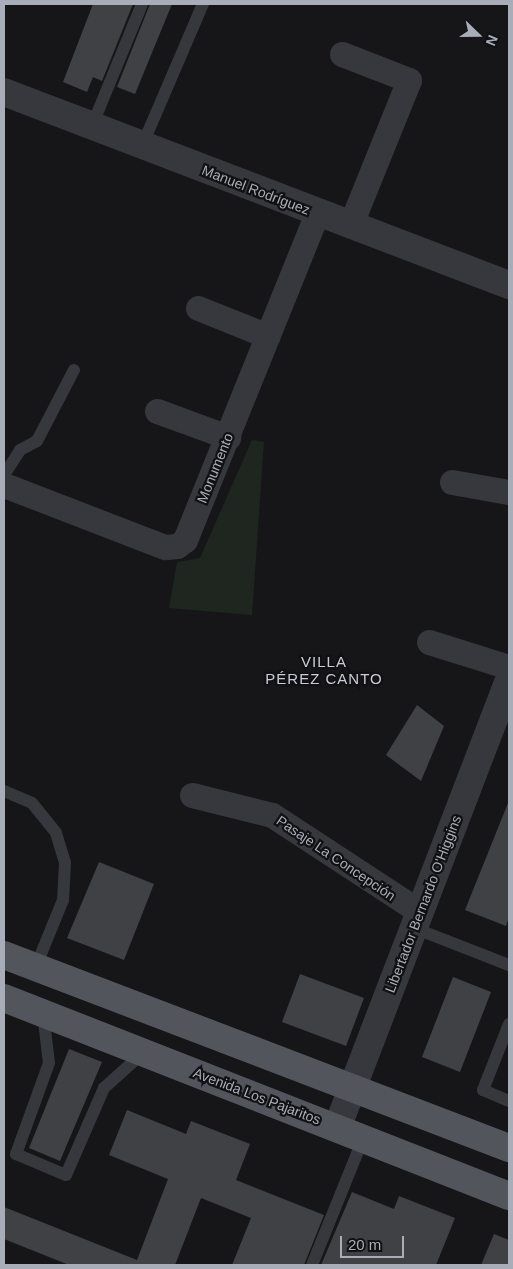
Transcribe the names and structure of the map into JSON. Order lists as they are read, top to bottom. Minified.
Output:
{"streets":{"main road":["Avenida Los Pajaritos"],"street":["Manuel Rodríguez","Monumento","Pasaje La Concepción","Libertador Bernardo O'Higgins"]},"crossings":[["Manuel Rodríguez","Monumento"],["Pasaje La Concepción","Libertador Bernardo O'Higgins"],["Libertador Bernardo O'Higgins","Avenida Los Pajaritos"]],"districts":["VILLA PÉREZ CANTO"],"scale_bar":"20 m","north":"right"}
